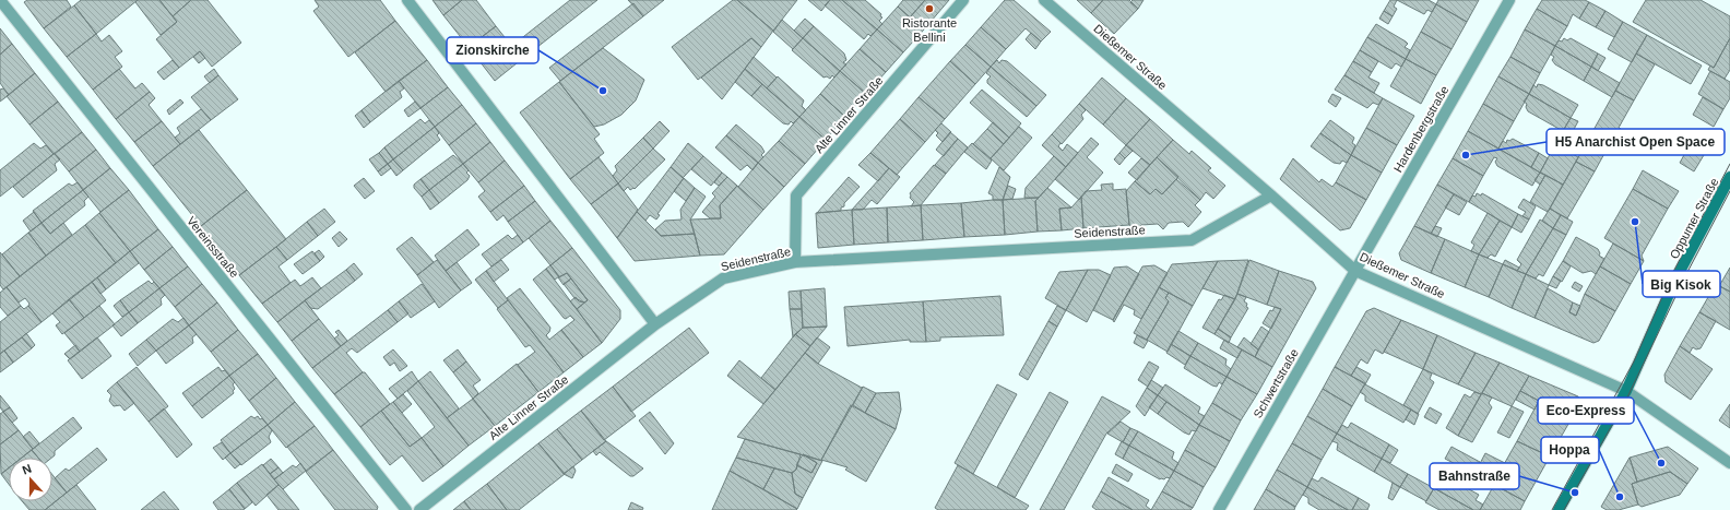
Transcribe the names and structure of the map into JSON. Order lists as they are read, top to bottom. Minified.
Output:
{"streets":{"main road":["Oppumer Straße"],"street":["Dießemer Straße","Alte Linner Straße","Hardenbergstraße","Seidenstraße","Vereinsstraße","Schwertstraße"]},"crossings":[["Dießemer Straße","Hardenbergstraße"],["Dießemer Straße","Oppumer Straße"],["Dießemer Straße","Seidenstraße"],["Dießemer Straße","Schwertstraße"],["Alte Linner Straße","Seidenstraße"],["Hardenbergstraße","Schwertstraße"]],"places":["Ristorante Bellini","Zionskirche","H5 Anarchist Open Space","Big Kisok","Eco-Express","Bahnstraße","Hoppa"],"north":"top"}
